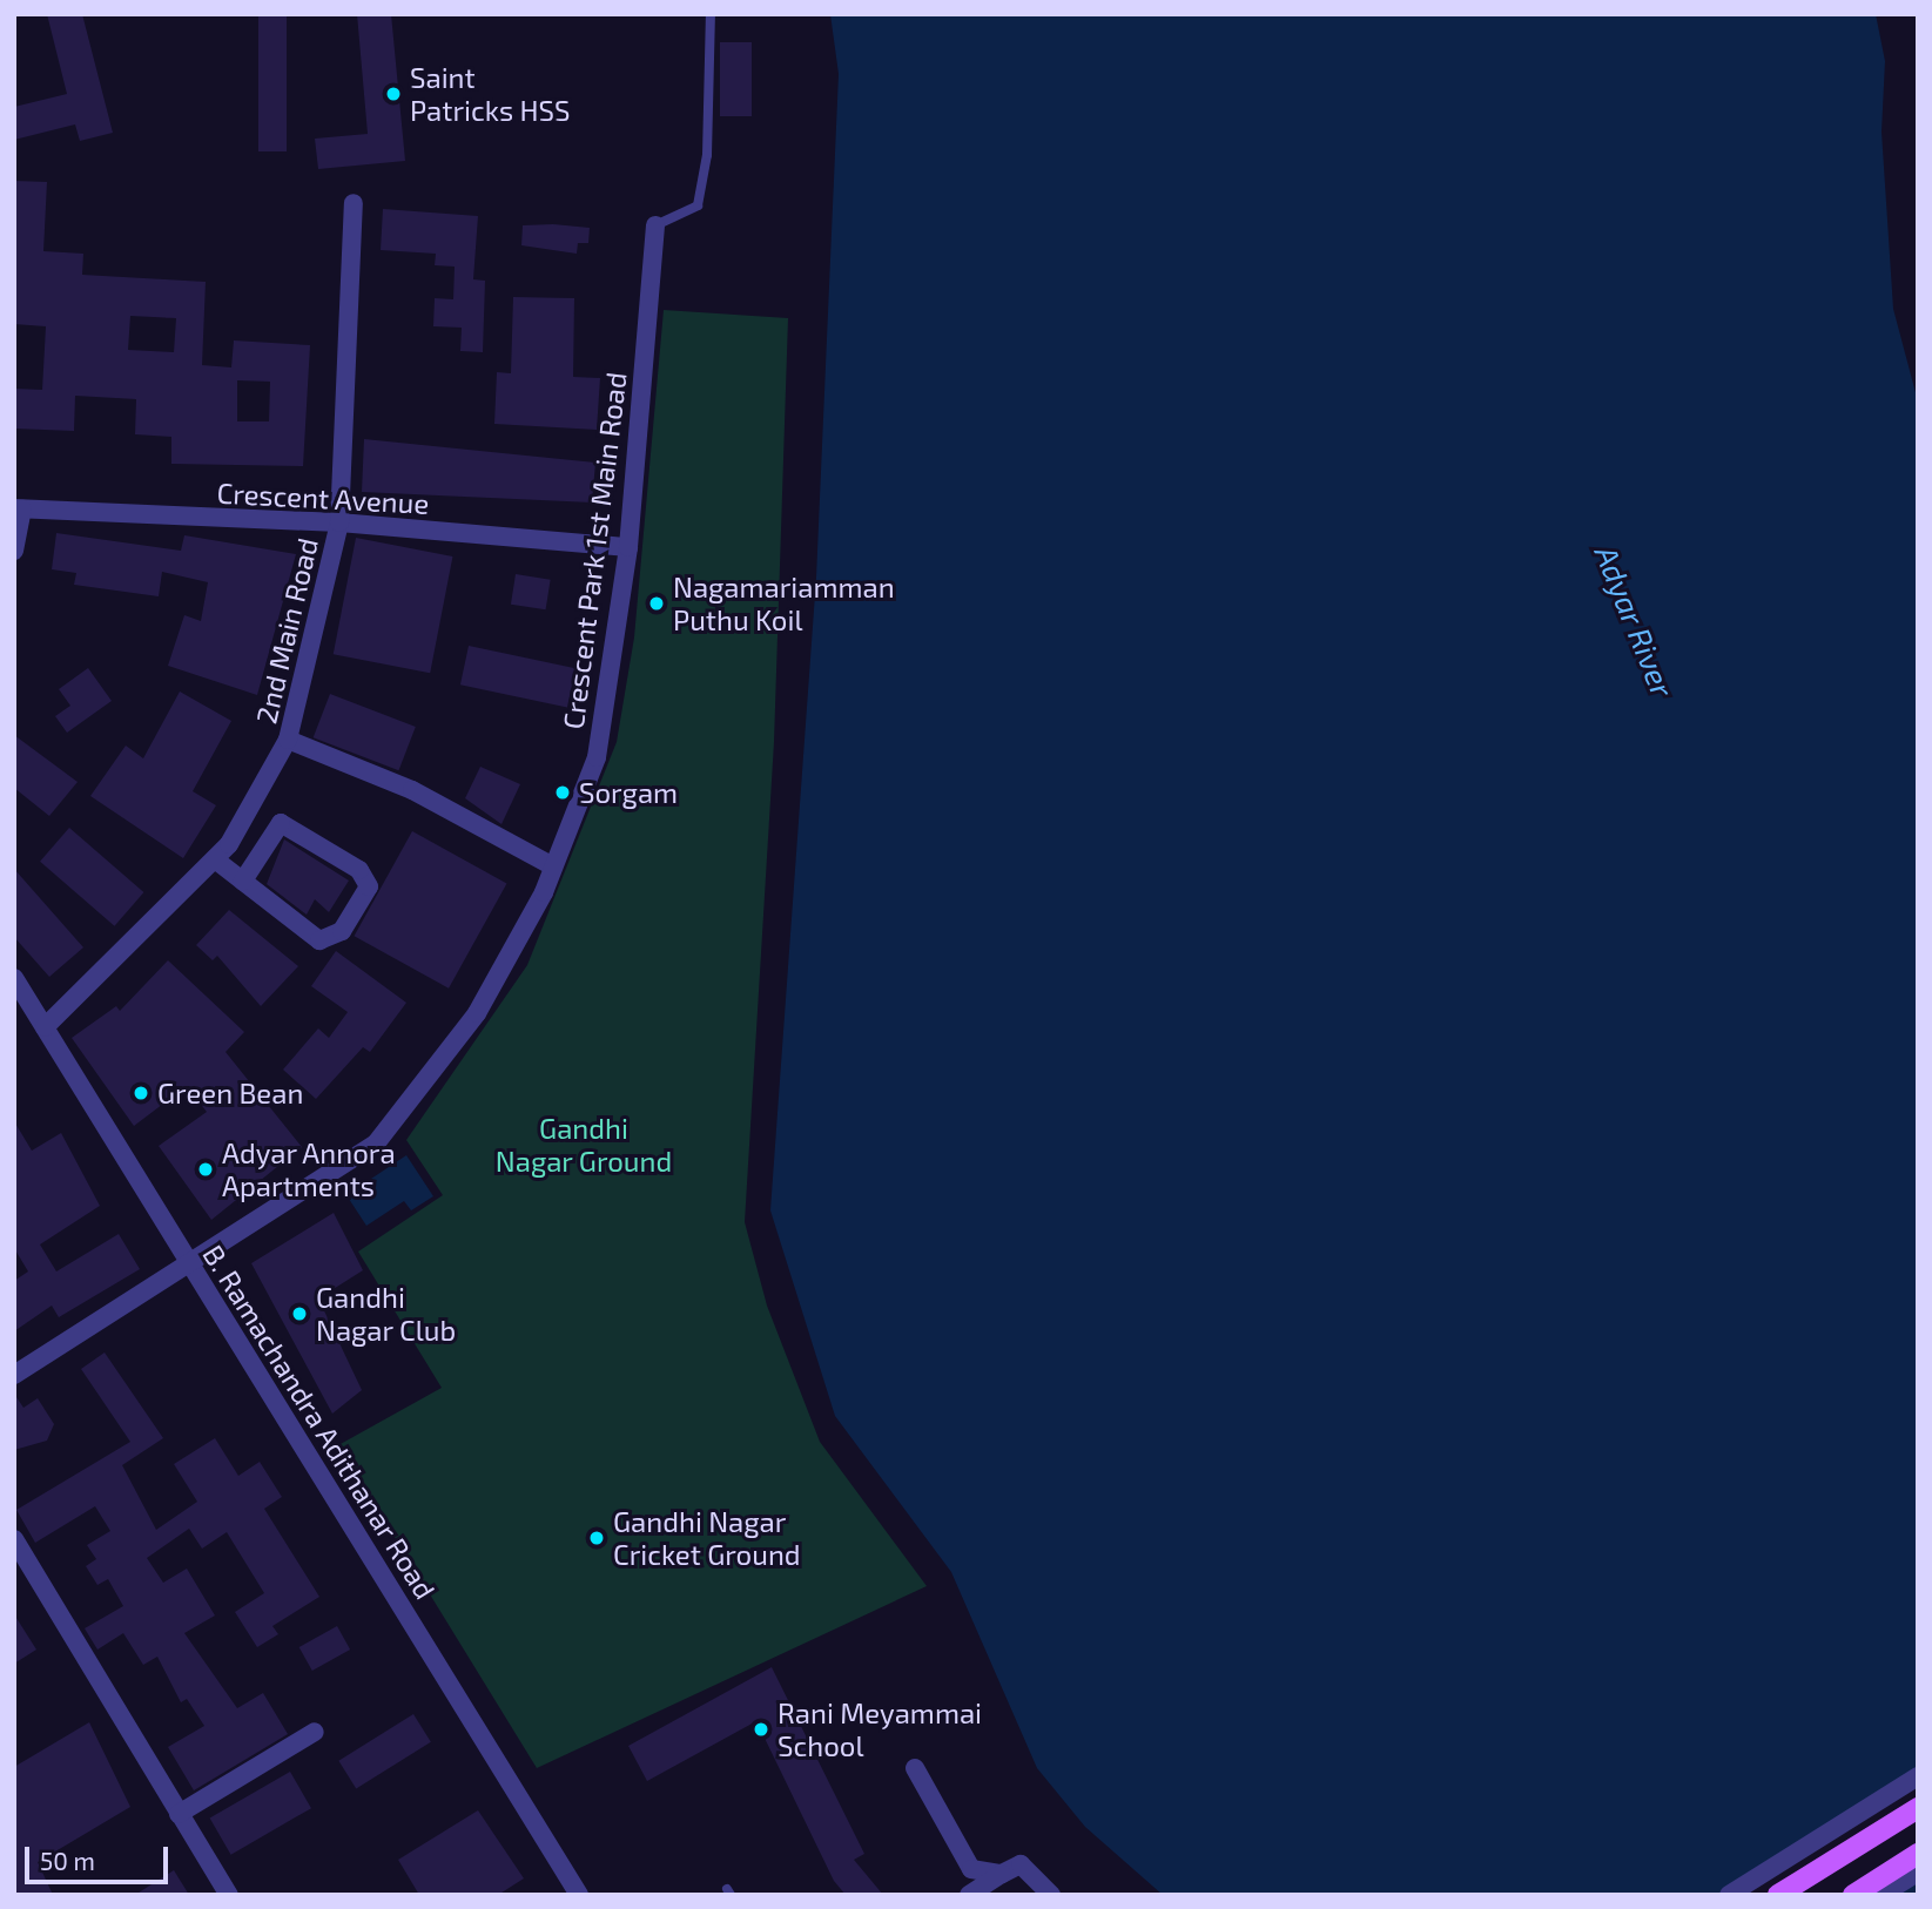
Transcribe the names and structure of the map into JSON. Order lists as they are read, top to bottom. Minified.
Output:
{"streets":{"street":["Crescent Avenue","Crescent Park 1st Main Road","2nd Main Road","B. Ramachandra Adithanar Road"]},"crossings":[["Crescent Avenue","Crescent Park 1st Main Road"],["Crescent Avenue","2nd Main Road"],["Crescent Park 1st Main Road","B. Ramachandra Adithanar Road"],["2nd Main Road","B. Ramachandra Adithanar Road"]],"water":["Adyar River"],"parks":["Gandhi Nagar Ground"],"places":["Saint Patricks HSS","Nagamariamman Puthu Koil","Sorgam","Green Bean","Adyar Annora Apartments","Gandhi Nagar Club","Gandhi Nagar Cricket Ground","Rani Meyammai School"],"scale_bar":"50 m"}
